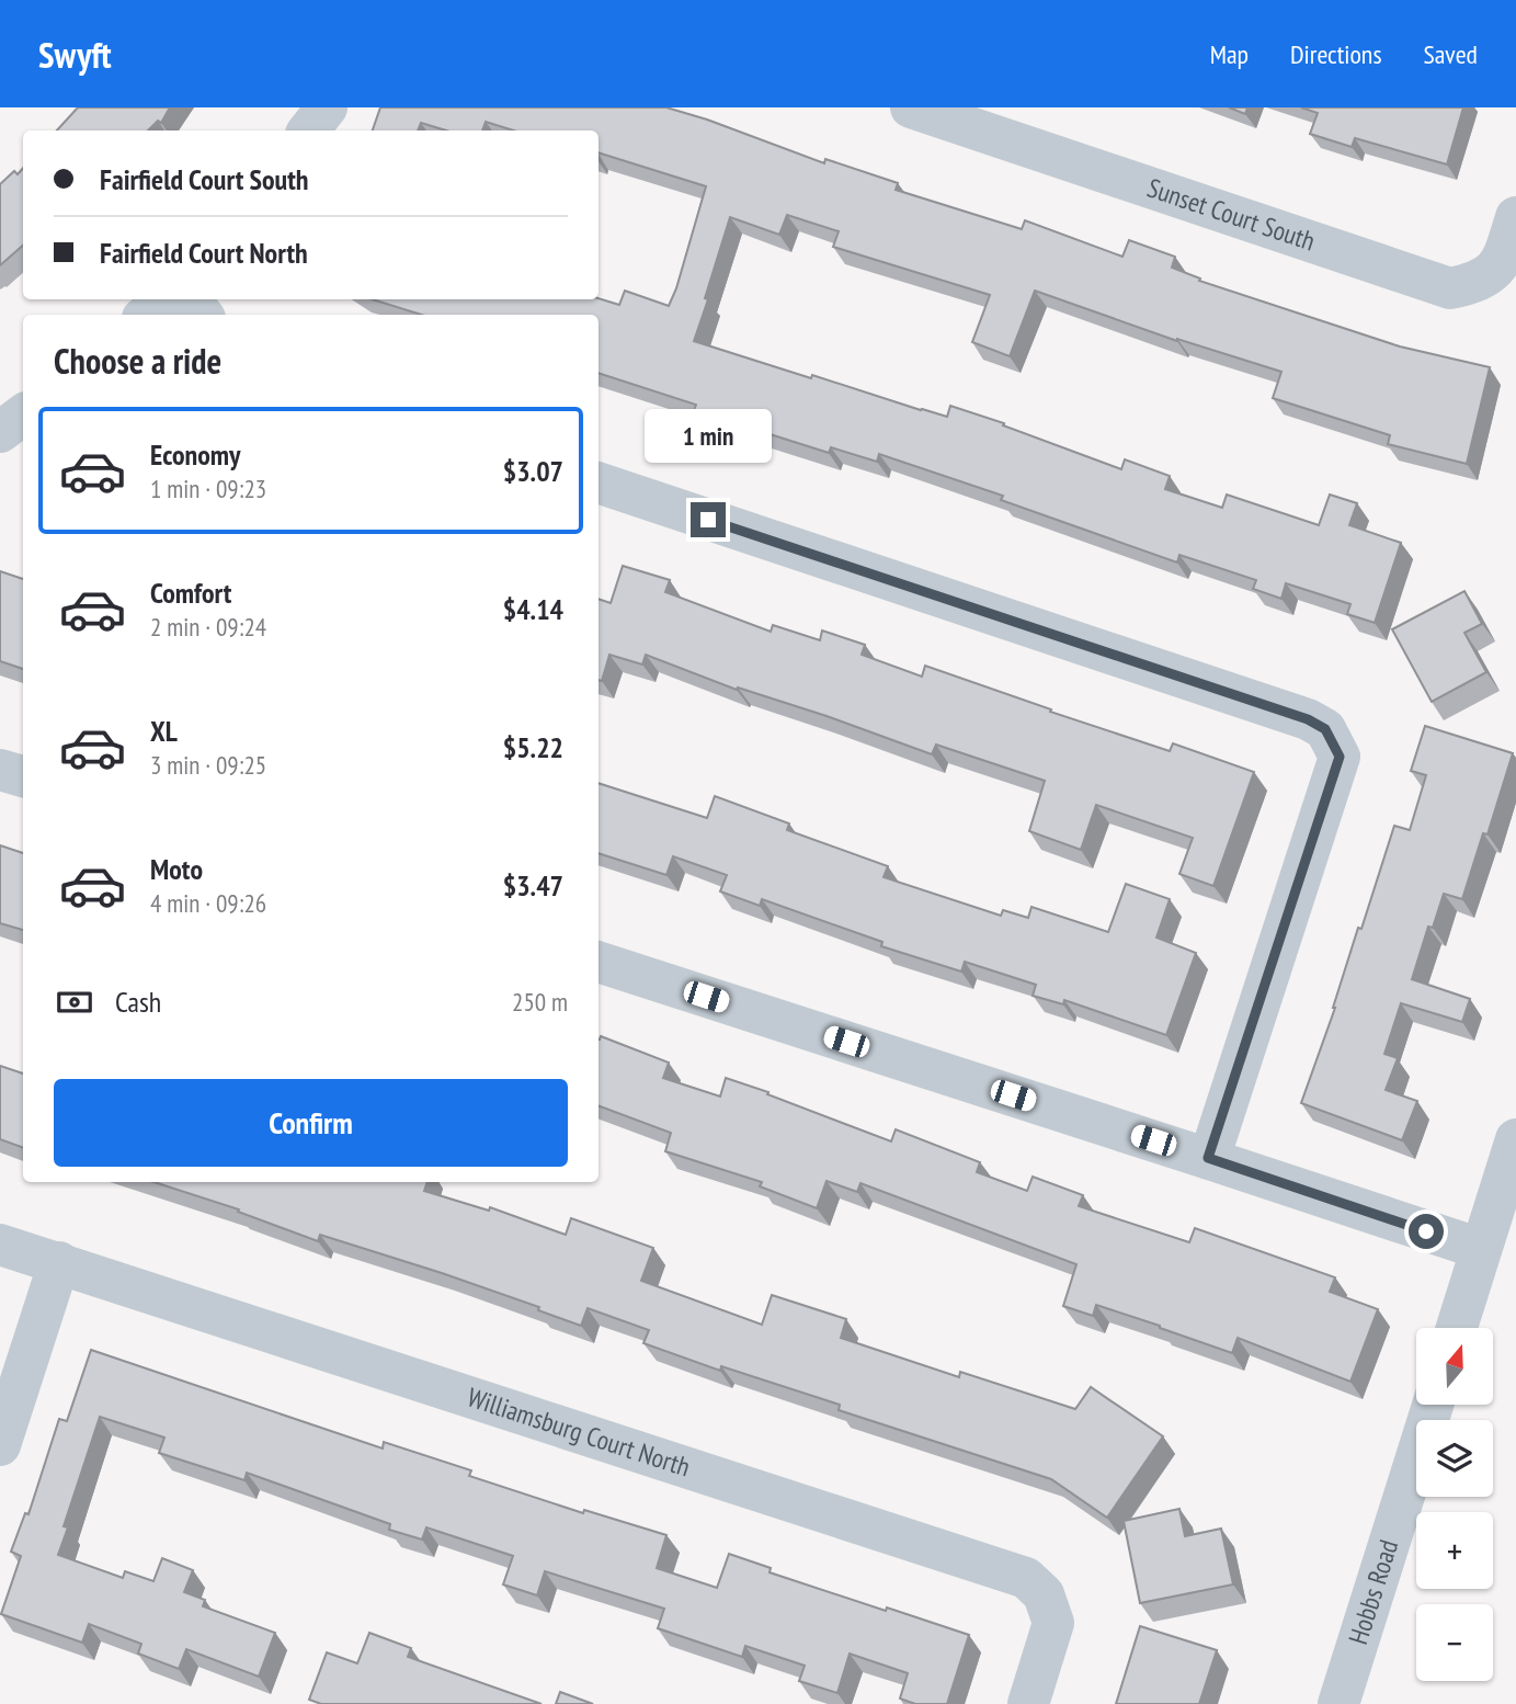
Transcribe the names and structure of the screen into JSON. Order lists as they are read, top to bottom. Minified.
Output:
{"streets":{"street":["Sunset Court South","Williamsburg Court North","Hobbs Road"]},"north":"top","page":{"header":"Swyft","nav":["Map","Directions","Saved"],"banner":["Fairfield Court South","Fairfield Court North"],"heading":"Choose a ride","list":[{"name":"Economy","note":"1 min · 09:23","value":"$3.07"},{"name":"Comfort","note":"2 min · 09:24","value":"$4.14"},{"name":"XL","note":"3 min · 09:25","value":"$5.22"},{"name":"Moto","note":"4 min · 09:26","value":"$3.47"}],"bubble":"1 min","pay":["Cash","250 m"],"buttons":"Confirm","map_buttons":["+","−"]}}
